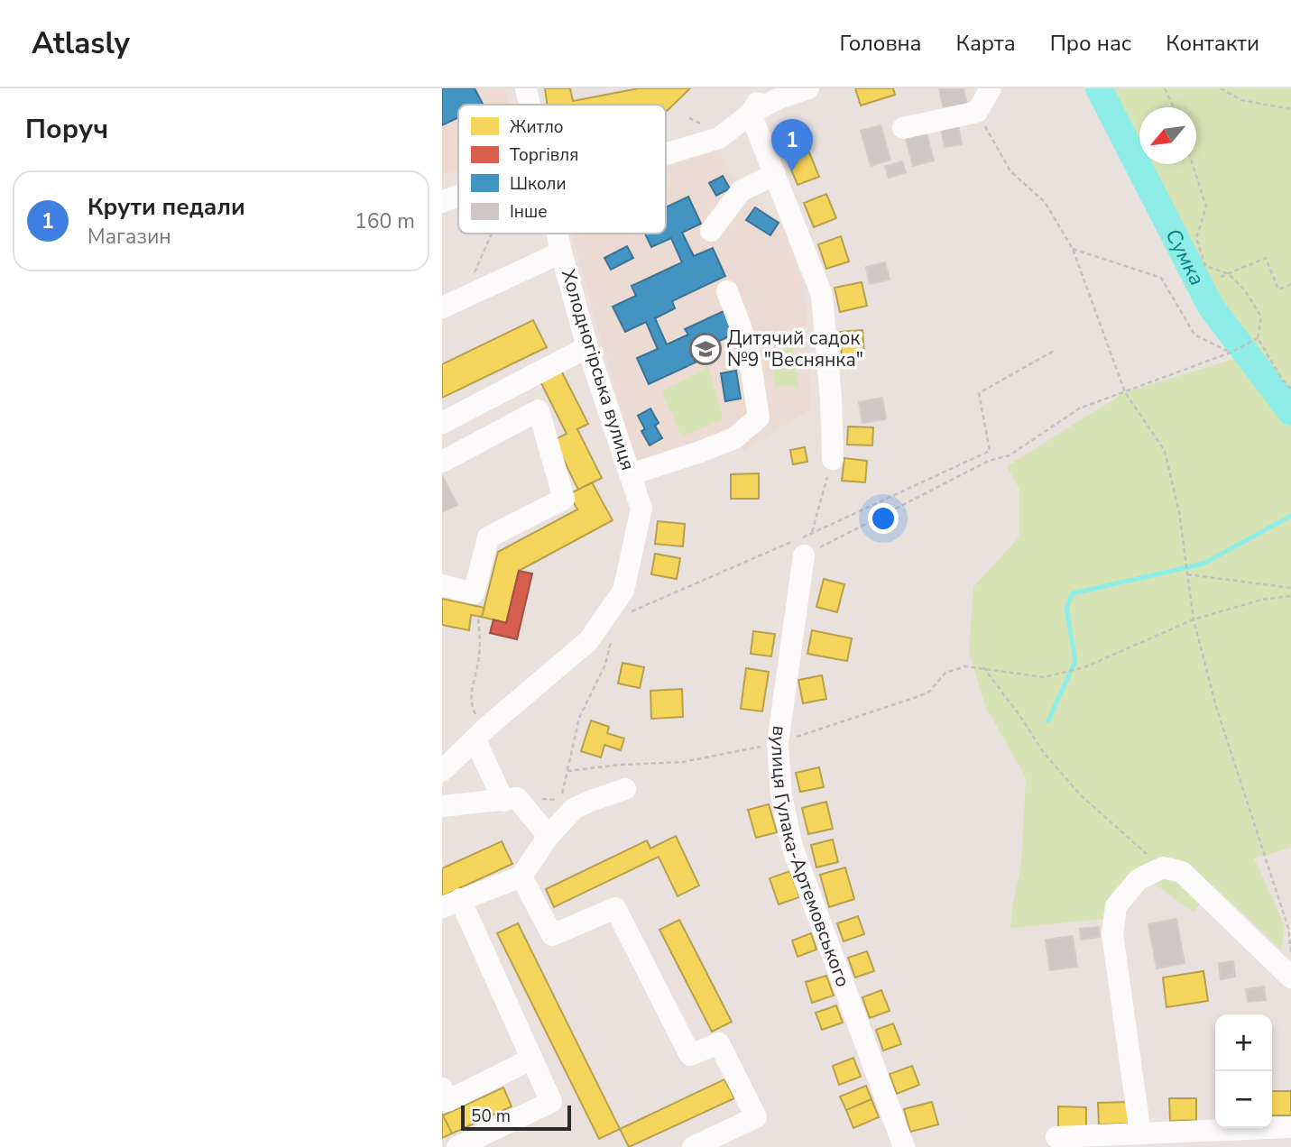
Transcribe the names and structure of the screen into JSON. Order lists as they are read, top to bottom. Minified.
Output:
{"streets":{"street":["Холодногірська вулиця","вулиця Гулака-Артемовського"]},"water":["Сумка"],"places":{"school or university":["Дитячий садок №9 \"Веснянка\""]},"legend":["Житло","Торгівля","Школи","Інше"],"scale_bar":"50 m","north":"bottom left","page":{"header":"Atlasly","nav":["Головна","Карта","Про нас","Контакти"],"heading":"Поруч","pins":"1","list":[{"mark":"1","name":"Крути педали","note":"Магазин","value":"160 m"}],"map_buttons":["+","−"],"scale":"50 m"}}
